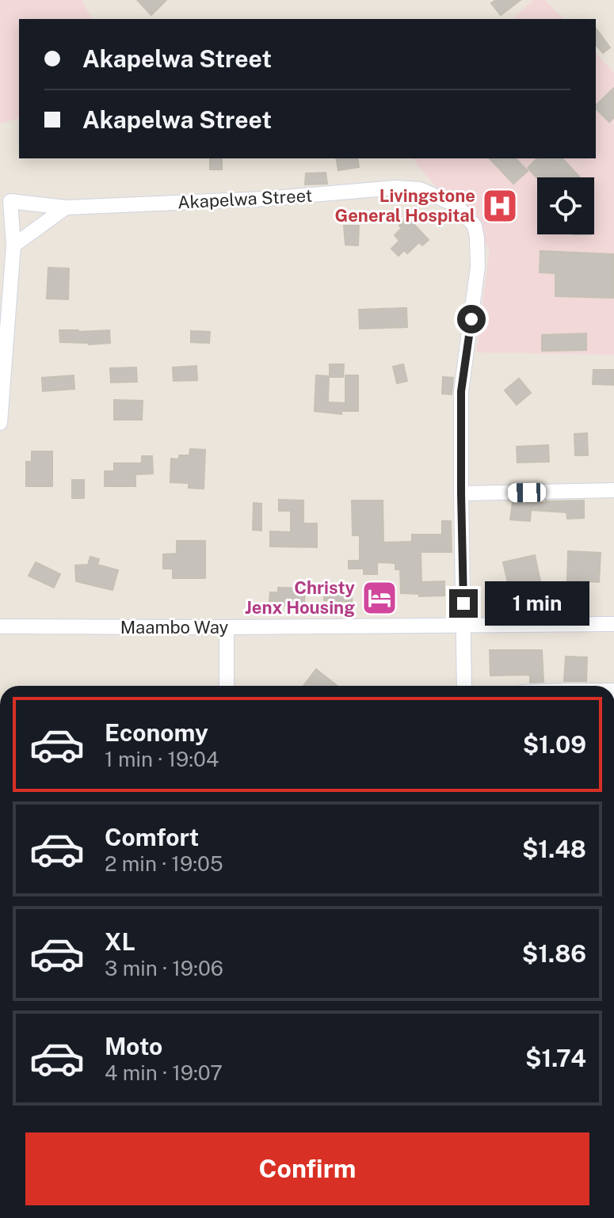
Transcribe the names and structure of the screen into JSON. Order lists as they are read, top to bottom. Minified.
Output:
{"streets":{"street":["Akapelwa Street","Maambo Way"]},"crossings":[["Akapelwa Street","Maambo Way"]],"places":{"hospital":["Livingstone General Hospital"],"hotel":["Christy Jenx Housing"]},"page":{"banner":["Akapelwa Street","Akapelwa Street"],"bubble":"1 min","list":[{"name":"Economy","note":"1 min · 19:04","value":"$1.09"},{"name":"Comfort","note":"2 min · 19:05","value":"$1.48"},{"name":"XL","note":"3 min · 19:06","value":"$1.86"},{"name":"Moto","note":"4 min · 19:07","value":"$1.74"}],"buttons":"Confirm"}}
